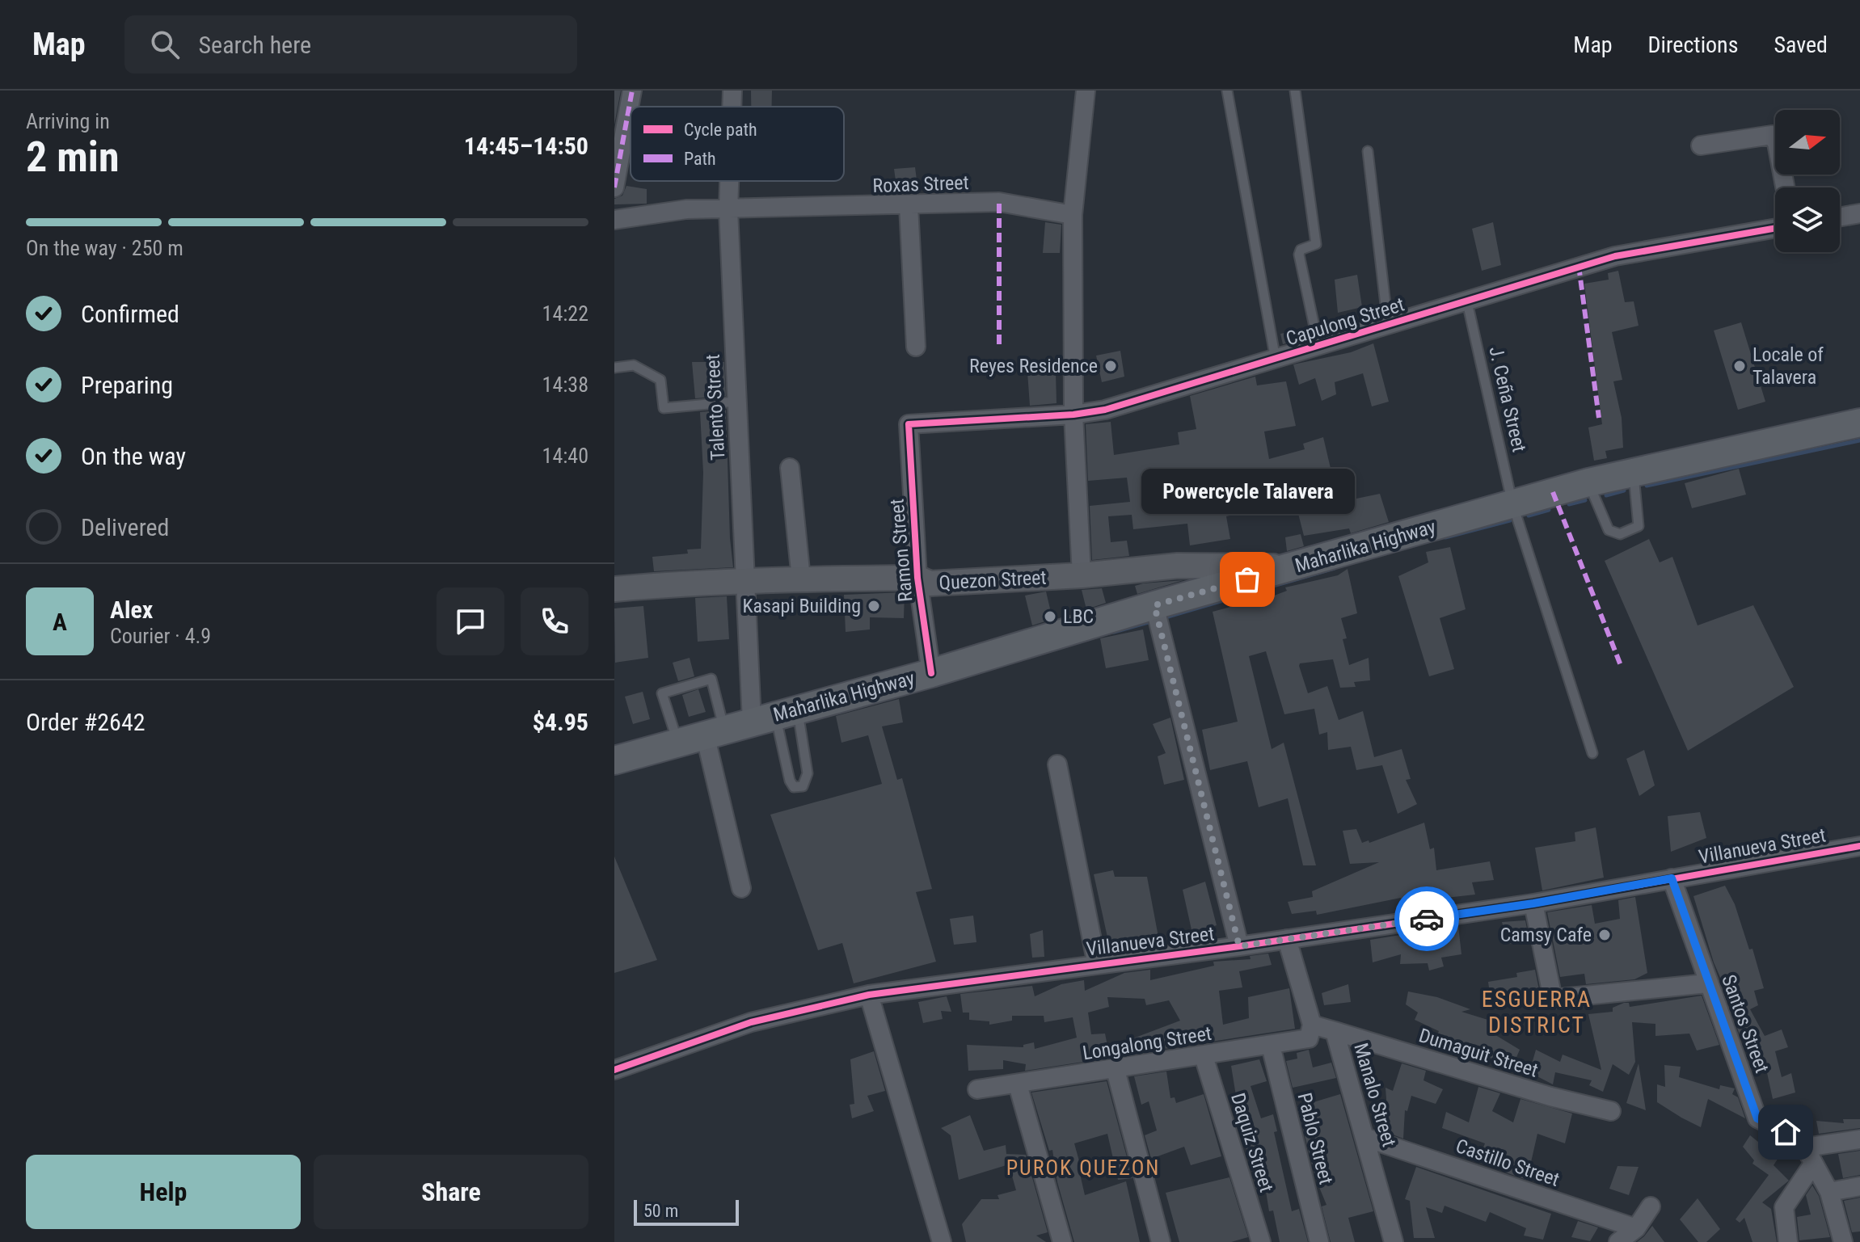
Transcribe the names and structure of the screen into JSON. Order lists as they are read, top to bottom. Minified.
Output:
{"streets":{"main road":["Maharlika Highway"],"street":["Roxas Street","Capulong Street","Talento Street","Ramon Street","Quezon Street","Villanueva Street","Santos Street","Longalong Street","Dumaguit Street","Manalo Street","Pablo Street","Daquiz Street","Castillo Street"],"lane":["J. Ceña Street"]},"crossings":[["Roxas Street","Talento Street"],["Capulong Street","J. Ceña Street"],["Capulong Street","Ramon Street"],["J. Ceña Street","Maharlika Highway"],["Talento Street","Maharlika Highway"],["Talento Street","Quezon Street"],["Maharlika Highway","Ramon Street"],["Maharlika Highway","Quezon Street"],["Ramon Street","Quezon Street"],["Villanueva Street","Santos Street"],["Longalong Street","Manalo Street"],["Longalong Street","Pablo Street"],["Longalong Street","Daquiz Street"],["Dumaguit Street","Manalo Street"],["Manalo Street","Castillo Street"]],"districts":["ESGUERRA DISTRICT","PUROK QUEZON"],"places":["Reyes Residence","Locale of Talavera","Powercycle Talavera","Kasapi Building","LBC","Camsy Cafe"],"legend":["Cycle path","Path"],"scale_bar":"50 m","north":"right","page":{"header":"Map","search":"Search here","nav":["Map","Directions","Saved"],"heading":["2 min","Arriving in","14:45–14:50"],"panel":["Alex","Courier · 4.9","Order #2642","$4.95"],"bar":"On the way · 250 m","list":[["Confirmed","14:22"],["Preparing","14:38"],["On the way","14:40"],"Delivered"],"bubble":"Powercycle Talavera","round":"A","buttons":["Help","Share"],"scale":"50 m"}}
